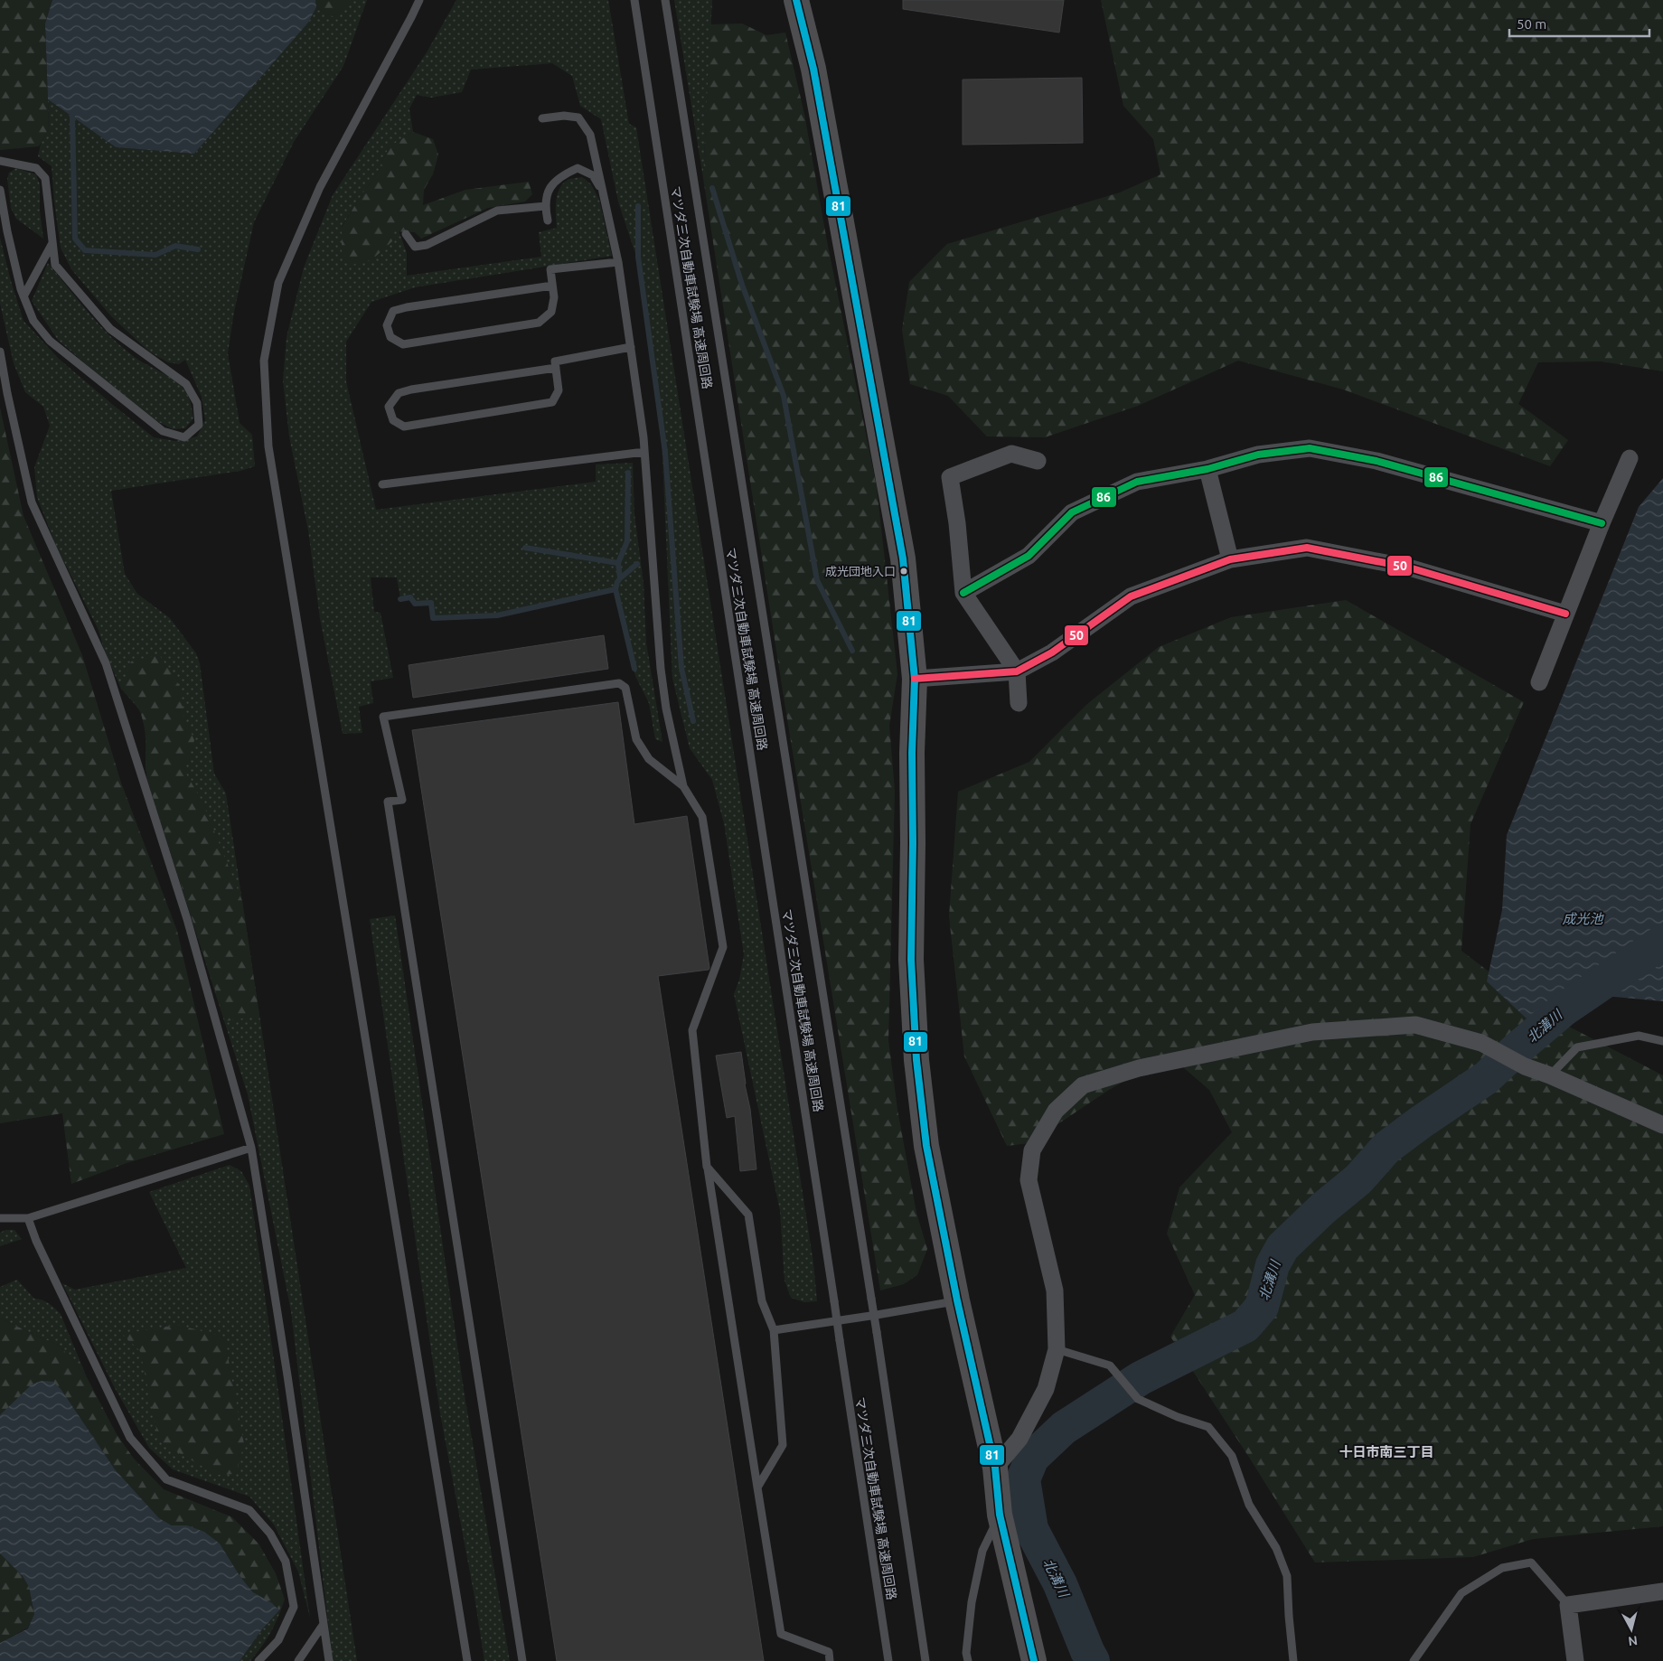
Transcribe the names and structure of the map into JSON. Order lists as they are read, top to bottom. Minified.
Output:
{"streets":{"lane":["マツダ三次自動車試験場 高速周回路"]},"districts":["十日市南三丁目"],"water":["成光池","北溝川"],"places":["成光団地入口"],"lines":["transit line 81","transit line 86","transit line 50"],"scale_bar":"50 m","north":"bottom"}
